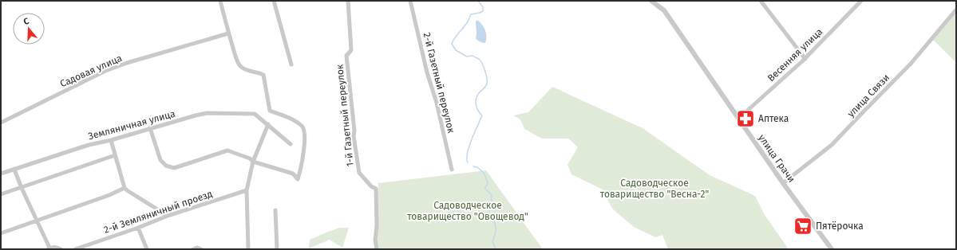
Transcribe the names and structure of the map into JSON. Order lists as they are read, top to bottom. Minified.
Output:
{"streets":{"street":["Весенняя улица","Садовая улица","2-й Газетный переулок","улица Связи","1-й Газетный переулок","Земляничная улица","улица Грачи","2-й Земляничный проезд"]},"crossings":[["Весенняя улица","улица Грачи"],["улица Связи","улица Грачи"]],"parks":["Садоводческое товарищество \"Весна-2\"","Садоводческое товарищество \"Овощевод\""],"places":{"pharmacy":["Аптека"],"supermarket":["Пятёрочка"]},"north":"top"}
